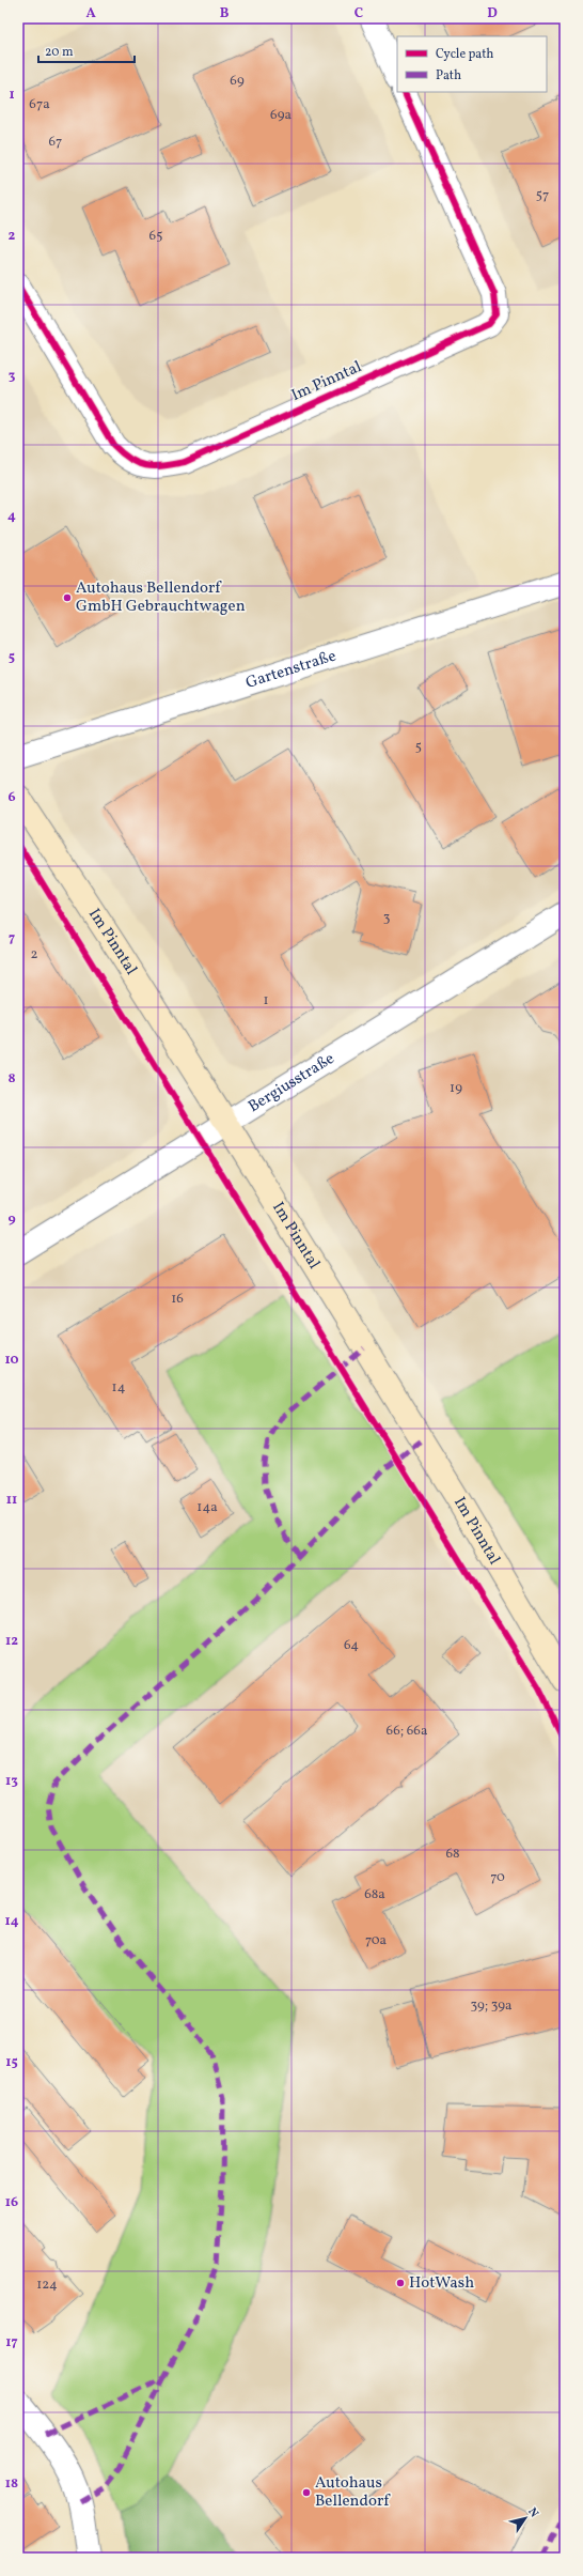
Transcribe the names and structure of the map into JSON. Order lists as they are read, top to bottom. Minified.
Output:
{"streets":{"main road":["Im Pinntal"],"street":["Gartenstraße","Bergiusstraße"]},"crossings":[["Im Pinntal","Bergiusstraße"]],"places":["Autohaus Bellendorf GmbH Gebrauchtwagen","HotWash","Autohaus Bellendorf"],"house_numbers":["69","67a","69a","67","57","65","5","3","2","1","19","16","14","14a","64","66; 66a","68","70","68a","70a","39; 39a","124"],"legend":["Cycle path","Path"],"scale_bar":"20 m","north":"top right","grid":{"columns":["A","B","C","D"],"rows":["1","2","3","4","5","6","7","8","9","10","11","12","13","14","15","16","17","18"]}}
